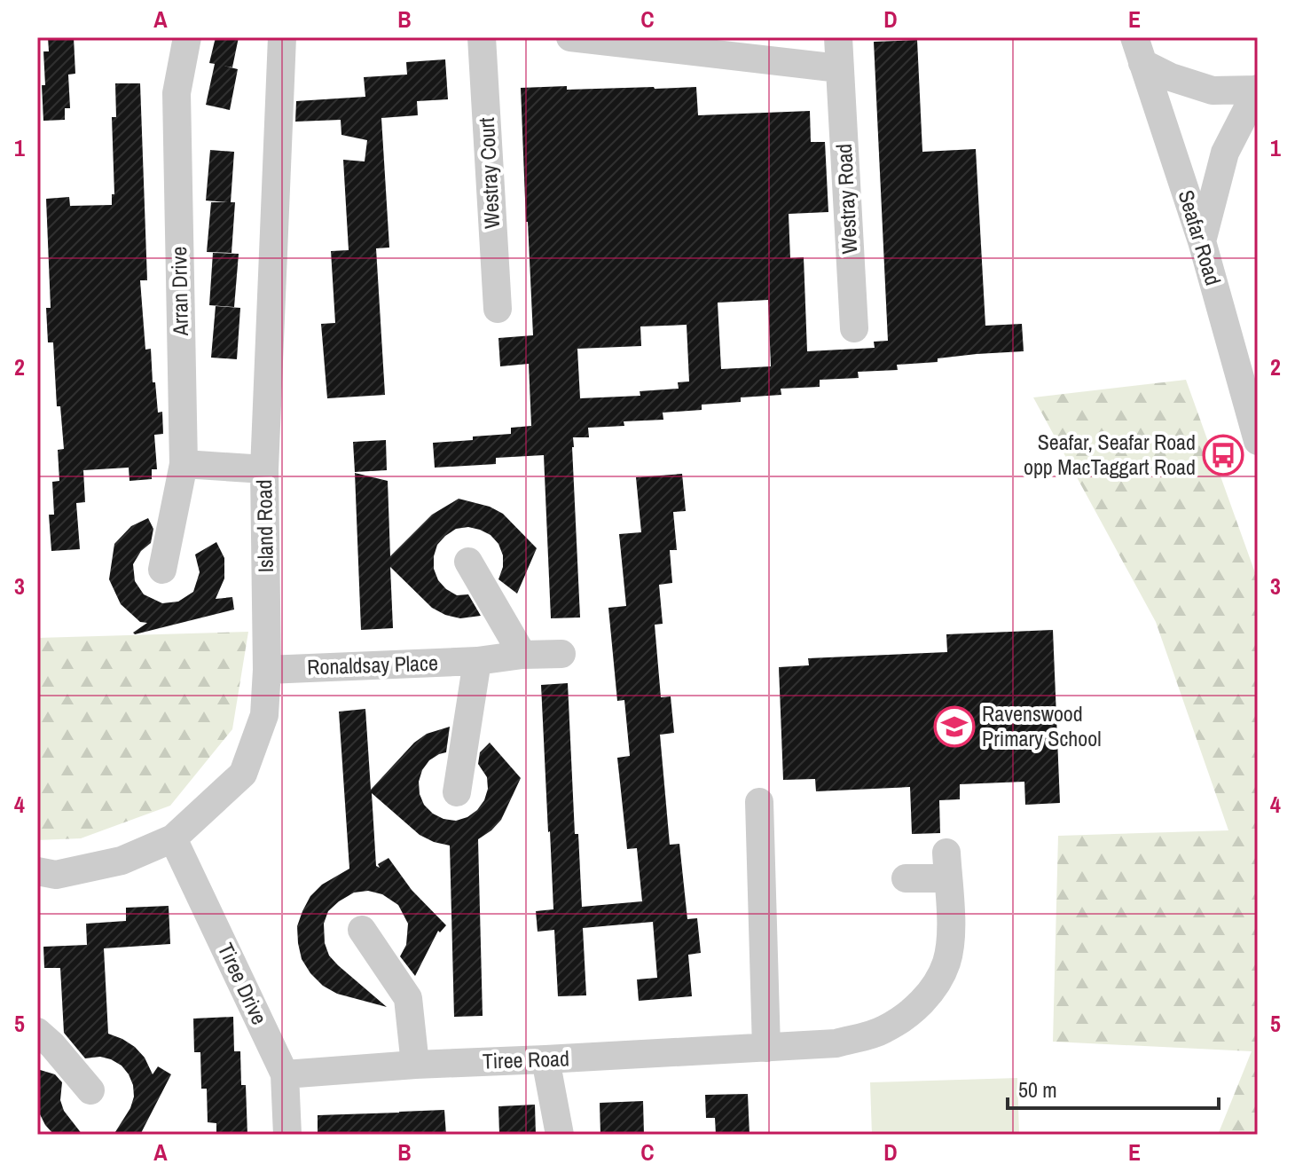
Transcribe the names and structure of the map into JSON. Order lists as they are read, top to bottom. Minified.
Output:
{"streets":{"street":["Westray Court","Westray Road","Seafar Road","Arran Drive","Island Road","Ronaldsay Place","Tiree Drive","Tiree Road"]},"crossings":[["Island Road","Ronaldsay Place"],["Island Road","Tiree Drive"],["Tiree Drive","Tiree Road"]],"places":{"bus stop":["Seafar, Seafar Road opp MacTaggart Road"],"school or university":["Ravenswood Primary School"]},"scale_bar":"50 m","grid":{"columns":["A","B","C","D","E"],"rows":["1","2","3","4","5"]}}
